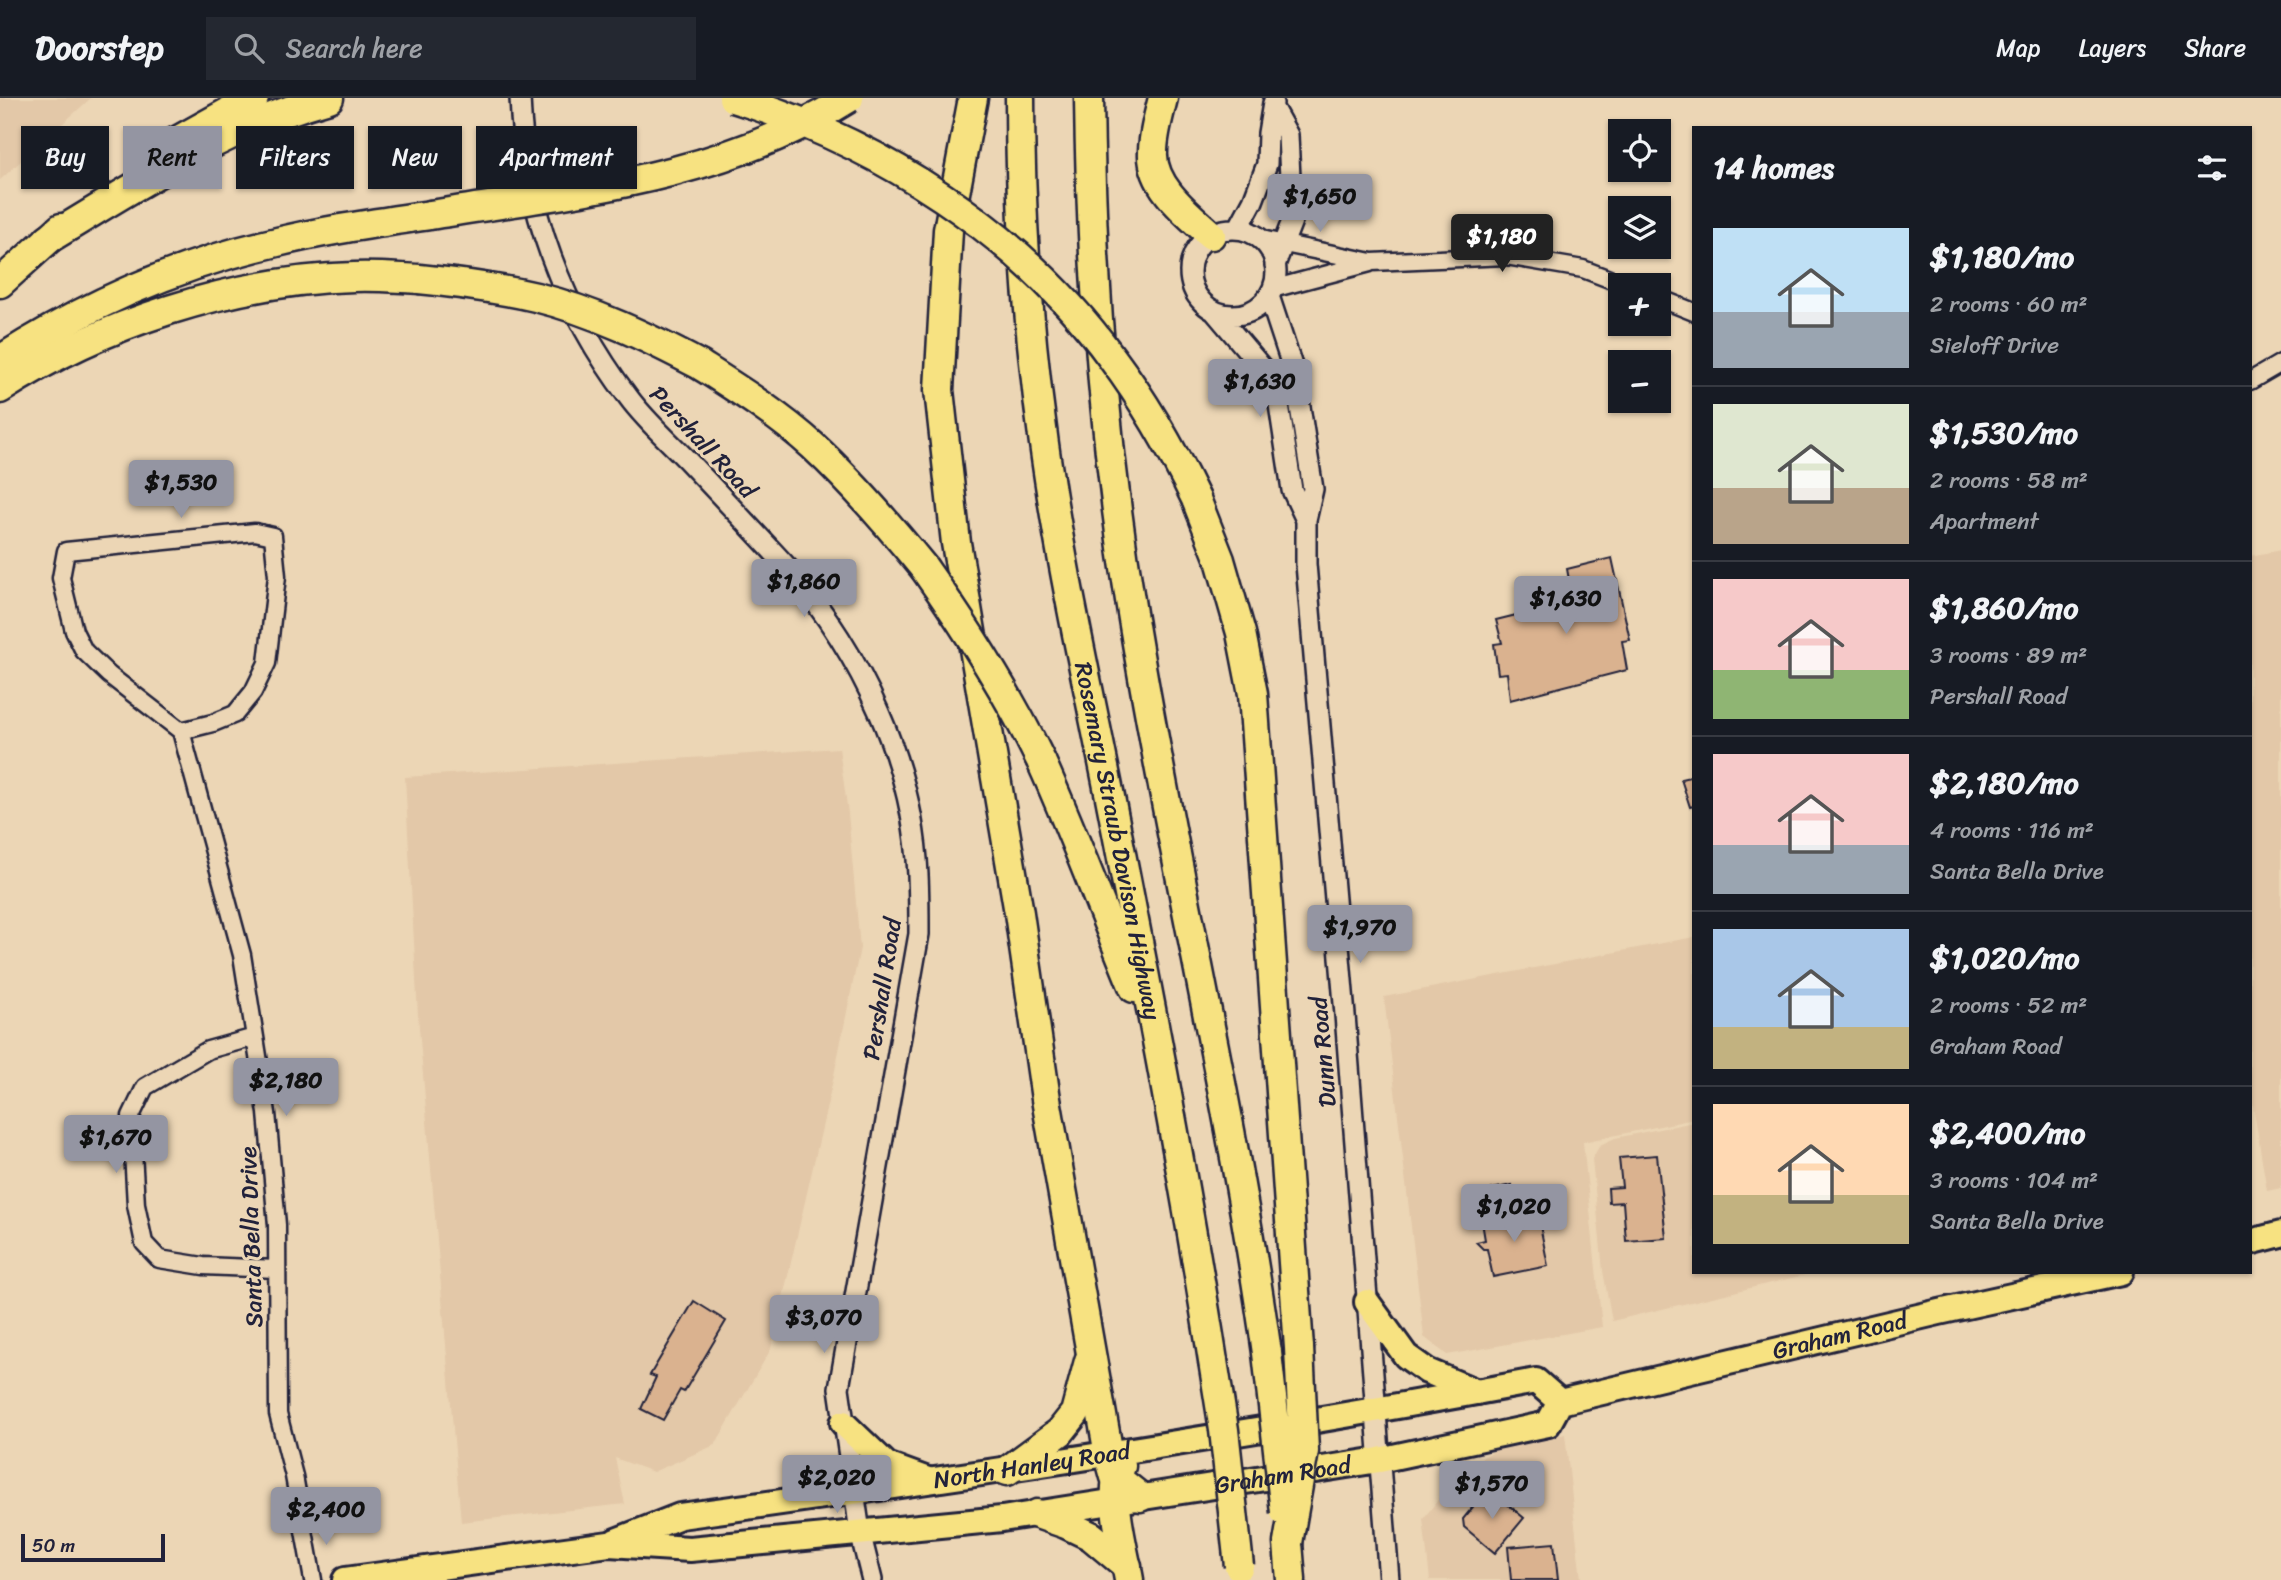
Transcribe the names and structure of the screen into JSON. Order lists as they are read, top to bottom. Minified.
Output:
{"streets":{"highway":["Rosemary Straub Davison Highway"],"main road":["Graham Road","North Hanley Road"],"street":["Pershall Road","Dunn Road","Santa Bella Drive"]},"crossings":[["Pershall Road","North Hanley Road"],["Dunn Road","Graham Road"],["Dunn Road","North Hanley Road"],["Graham Road","North Hanley Road"]],"scale_bar":"50 m","page":{"header":"Doorstep","search":"Search here","nav":["Map","Layers","Share"],"map_buttons":["+","−"],"chip":["Buy","Rent","Filters","New","Apartment"],"heading":"14 homes","price":["$1,650","$1,180","$1,630","$1,530","$1,860","$1,630","$1,970","$2,180","$1,670","$1,020","$3,070","$2,020","$1,570","$2,400"],"list":[{"name":"$1,180/mo","note":"2 rooms · 60 m² · Sieloff Drive"},{"name":"$1,530/mo","note":"2 rooms · 58 m² · Apartment"},{"name":"$1,860/mo","note":"3 rooms · 89 m² · Pershall Road"},{"name":"$2,180/mo","note":"4 rooms · 116 m² · Santa Bella Drive"},{"name":"$1,020/mo","note":"2 rooms · 52 m² · Graham Road"},{"name":"$2,400/mo","note":"3 rooms · 104 m² · Santa Bella Drive"}],"scale":"50 m"}}
